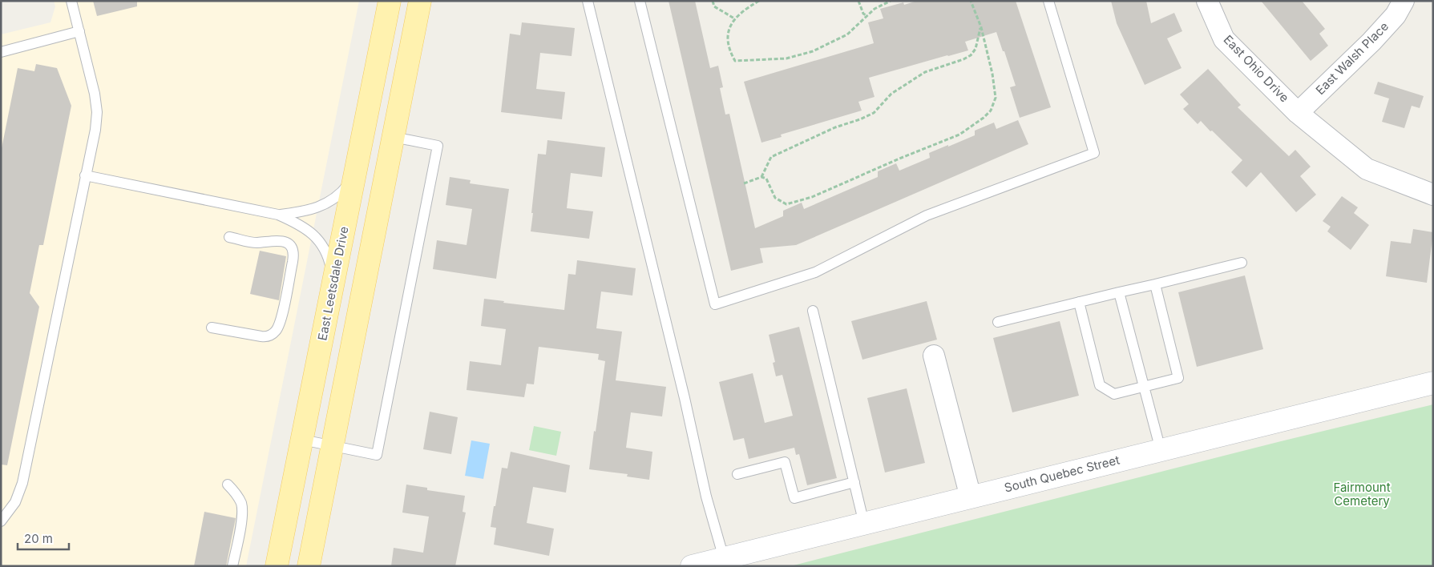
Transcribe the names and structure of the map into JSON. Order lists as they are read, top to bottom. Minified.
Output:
{"streets":{"main road":["East Leetsdale Drive","South Quebec Street"],"street":["East Walsh Place","East Ohio Drive"]},"crossings":[["East Walsh Place","East Ohio Drive"]],"parks":["Fairmount Cemetery"],"scale_bar":"20 m"}
